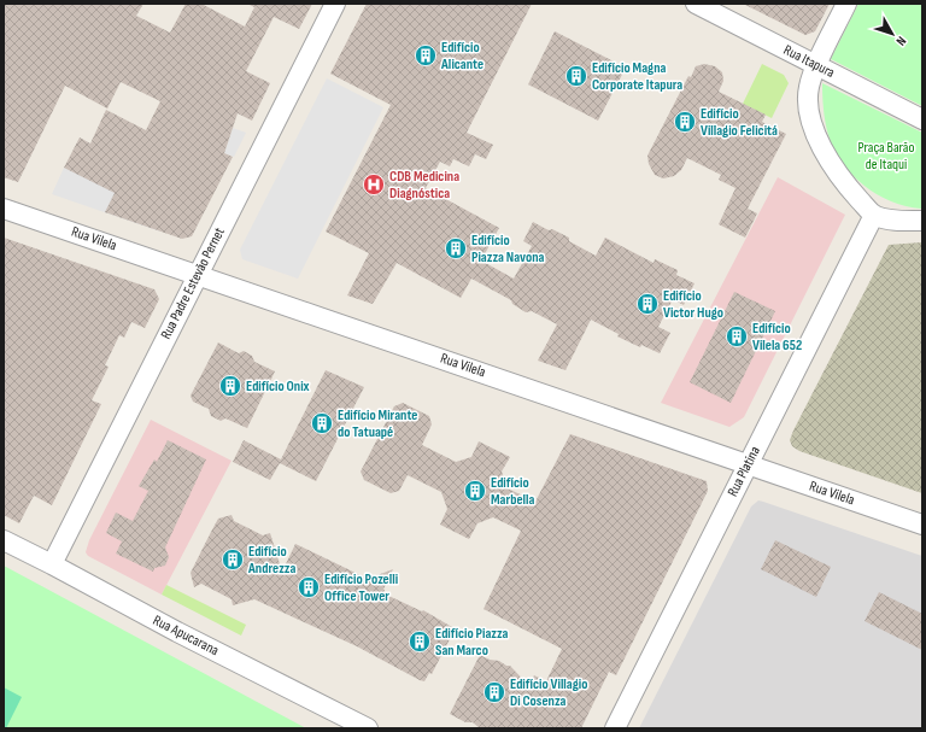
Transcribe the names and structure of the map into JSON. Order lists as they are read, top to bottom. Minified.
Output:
{"streets":{"street":["Rua Itapura","Rua Vilela","Rua Padre Estevão Pernet","Rua Platina","Rua Apucarana"]},"crossings":[["Rua Vilela","Rua Padre Estevão Pernet"],["Rua Vilela","Rua Platina"],["Rua Padre Estevão Pernet","Rua Apucarana"]],"parks":["Praça Barão de Itaqui"],"places":{"building":["Edifício Alicante","Edifício Magna Corporate Itapura","Edifício Villagio Felicitá","Edifício Piazza Navona","Edifício Victor Hugo","Edifício Vilela 652","Edifício Onix","Edifício Mirante do Tatuapé","Edifício Marbella","Edifício Andrezza","Edifício Pozelli Office Tower","Edifício Piazza San Marco","Edifício Villagio Di Cosenza"],"hospital":["CDB Medicina Diagnóstica"]},"north":"bottom right"}
